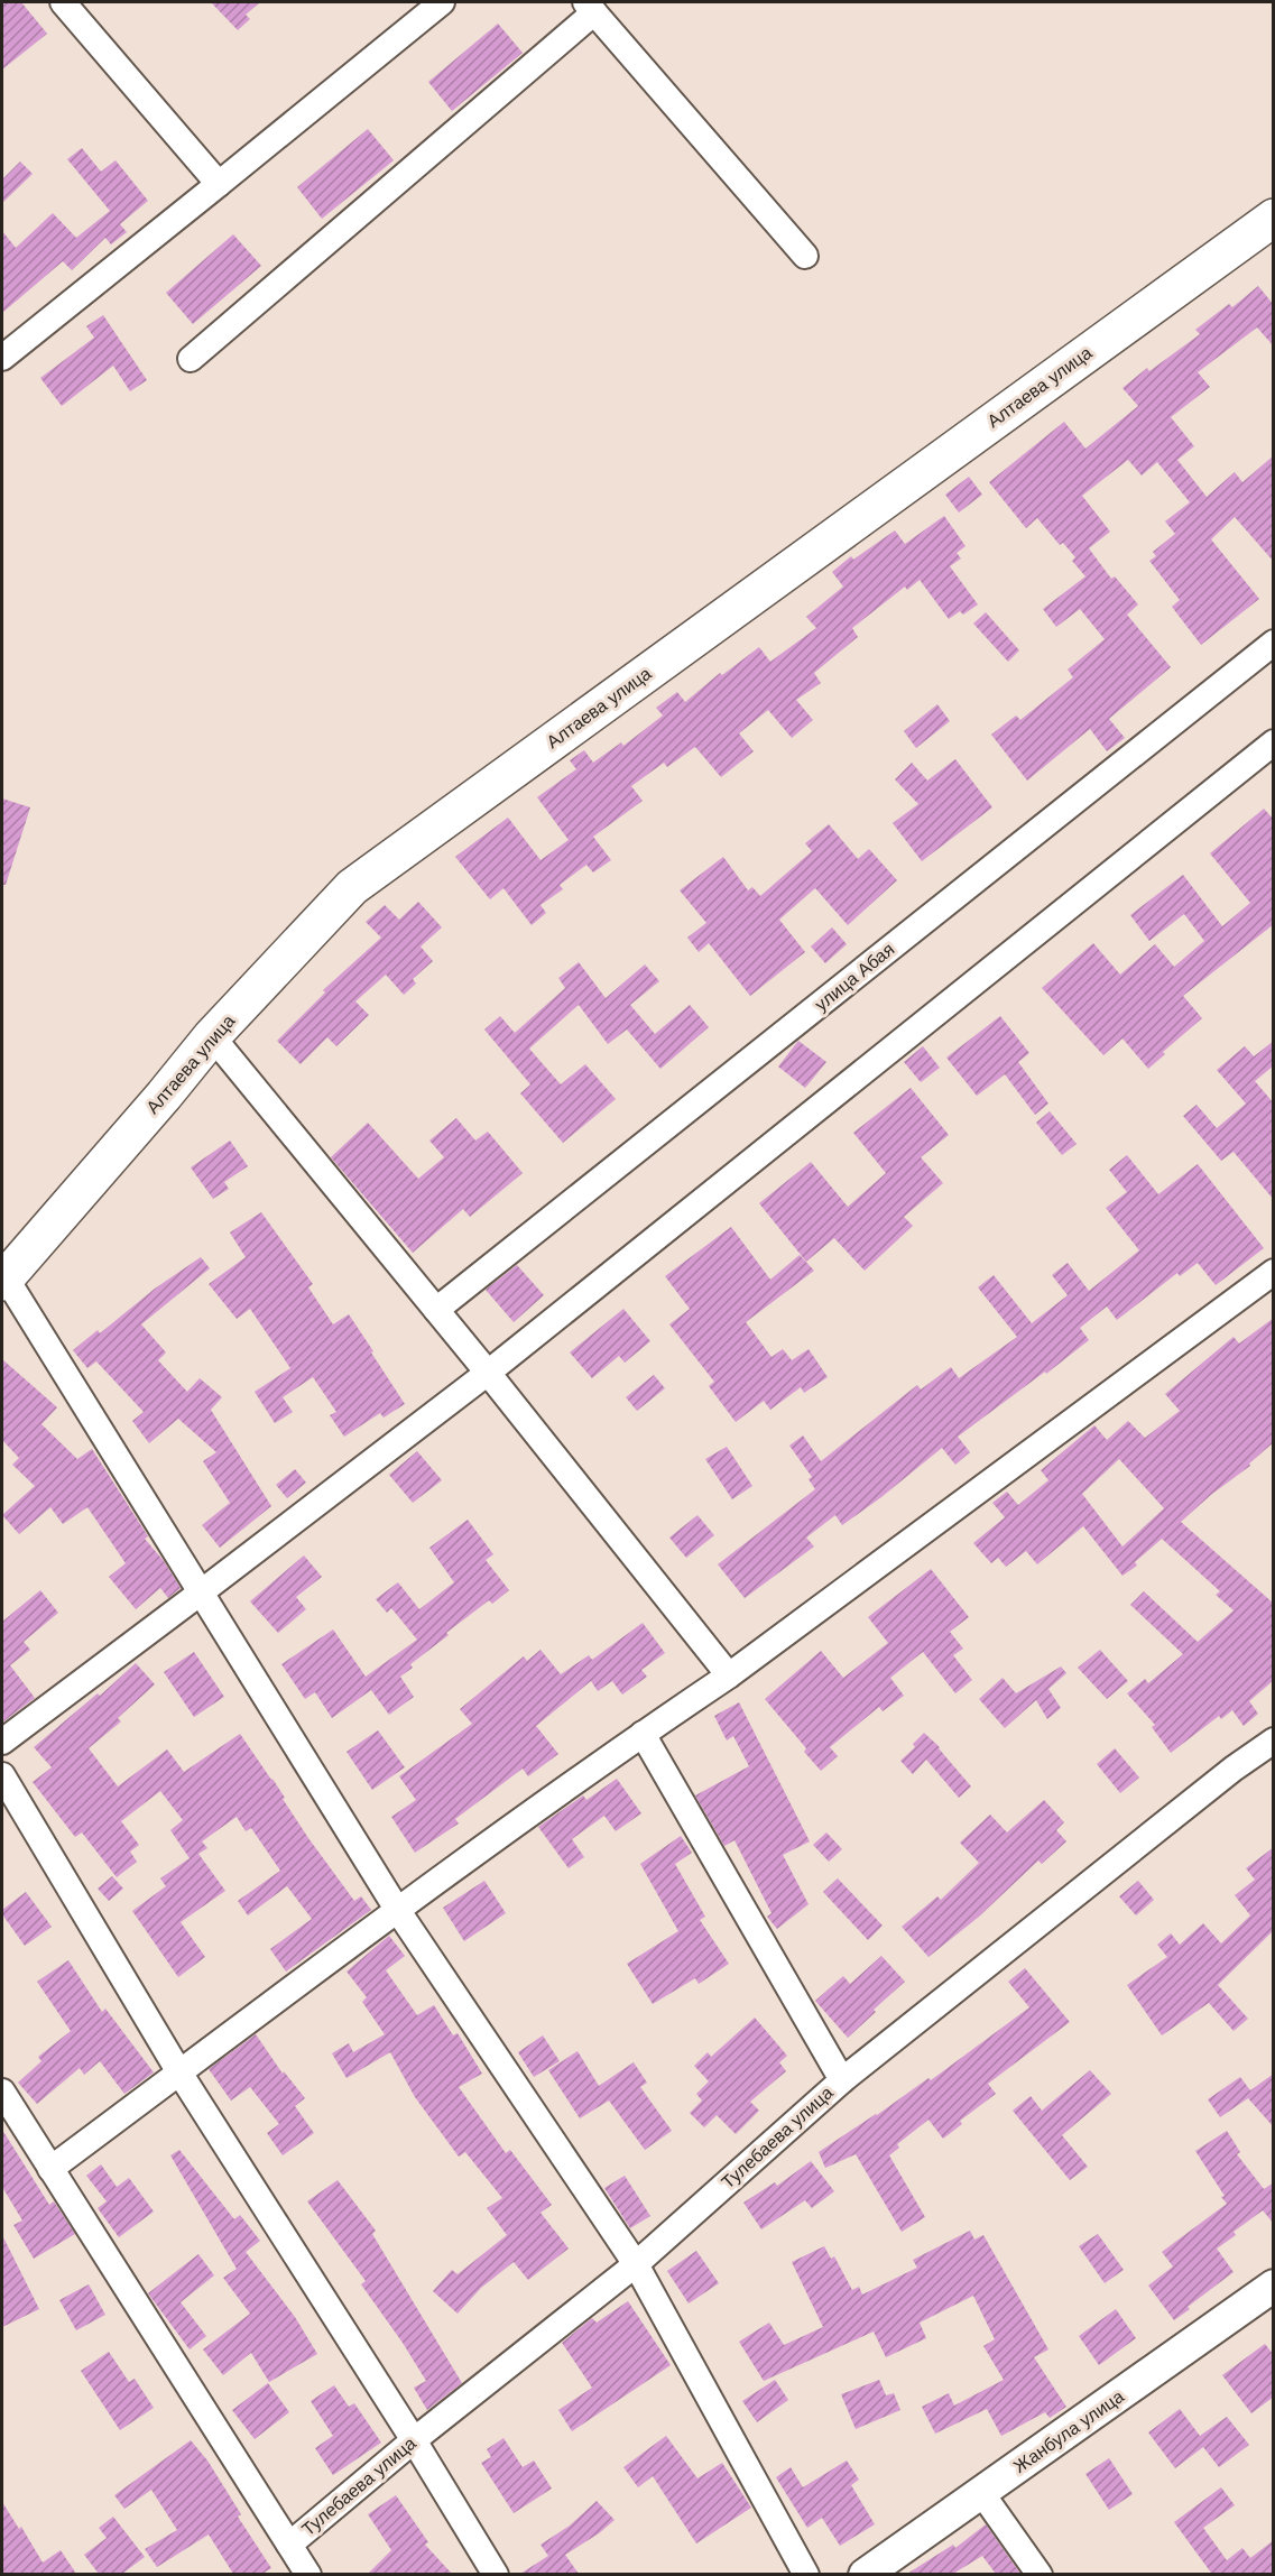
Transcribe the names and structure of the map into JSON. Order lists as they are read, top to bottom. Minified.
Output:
{"streets":{"main road":["Алтаева улица"],"street":["улица Абая","Тулебаева улица","Жанбула улица"]}}
